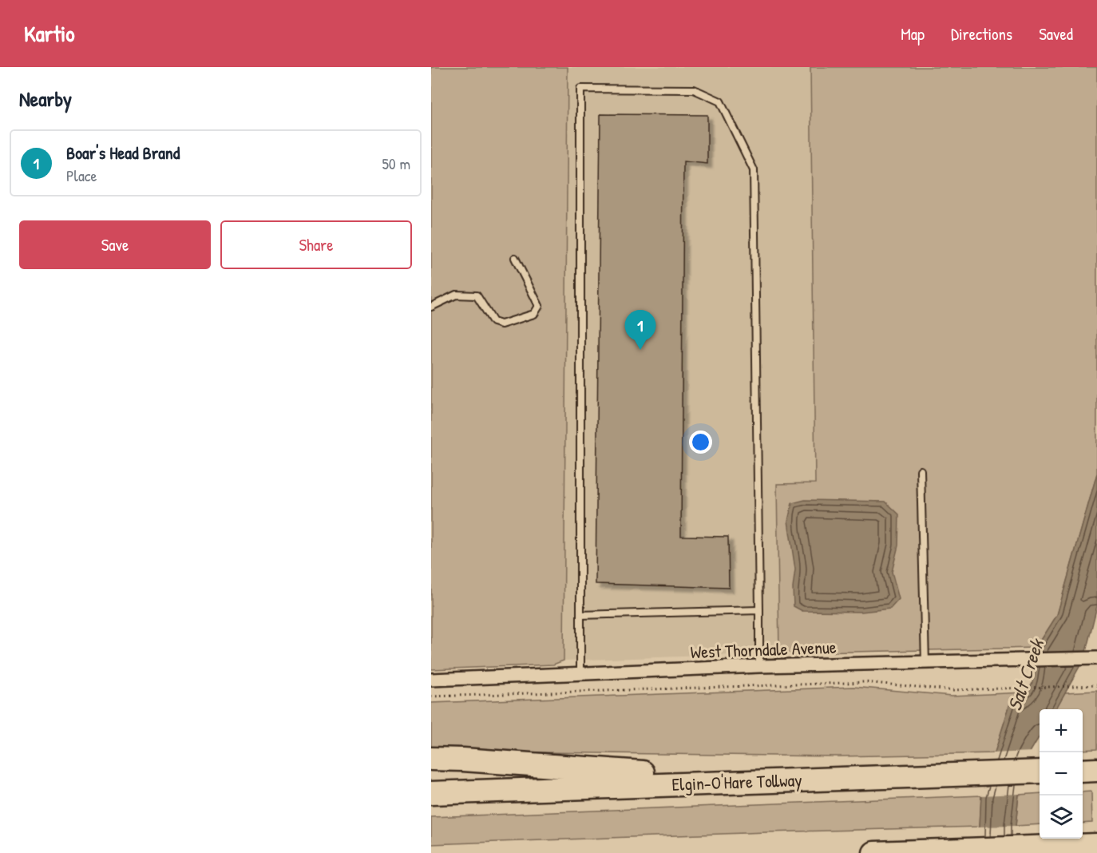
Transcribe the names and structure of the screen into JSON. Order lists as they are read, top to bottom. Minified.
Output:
{"streets":{"highway":["Elgin-O'Hare Tollway"],"street":["West Thorndale Avenue"]},"water":["Salt Creek"],"page":{"header":"Kartio","nav":["Map","Directions","Saved"],"heading":"Nearby","list":[{"mark":"1","name":"Boar's Head Brand","note":"Place","value":"50 m"}],"buttons":["Save","Share"],"pins":"1","map_buttons":["+","−"]}}
